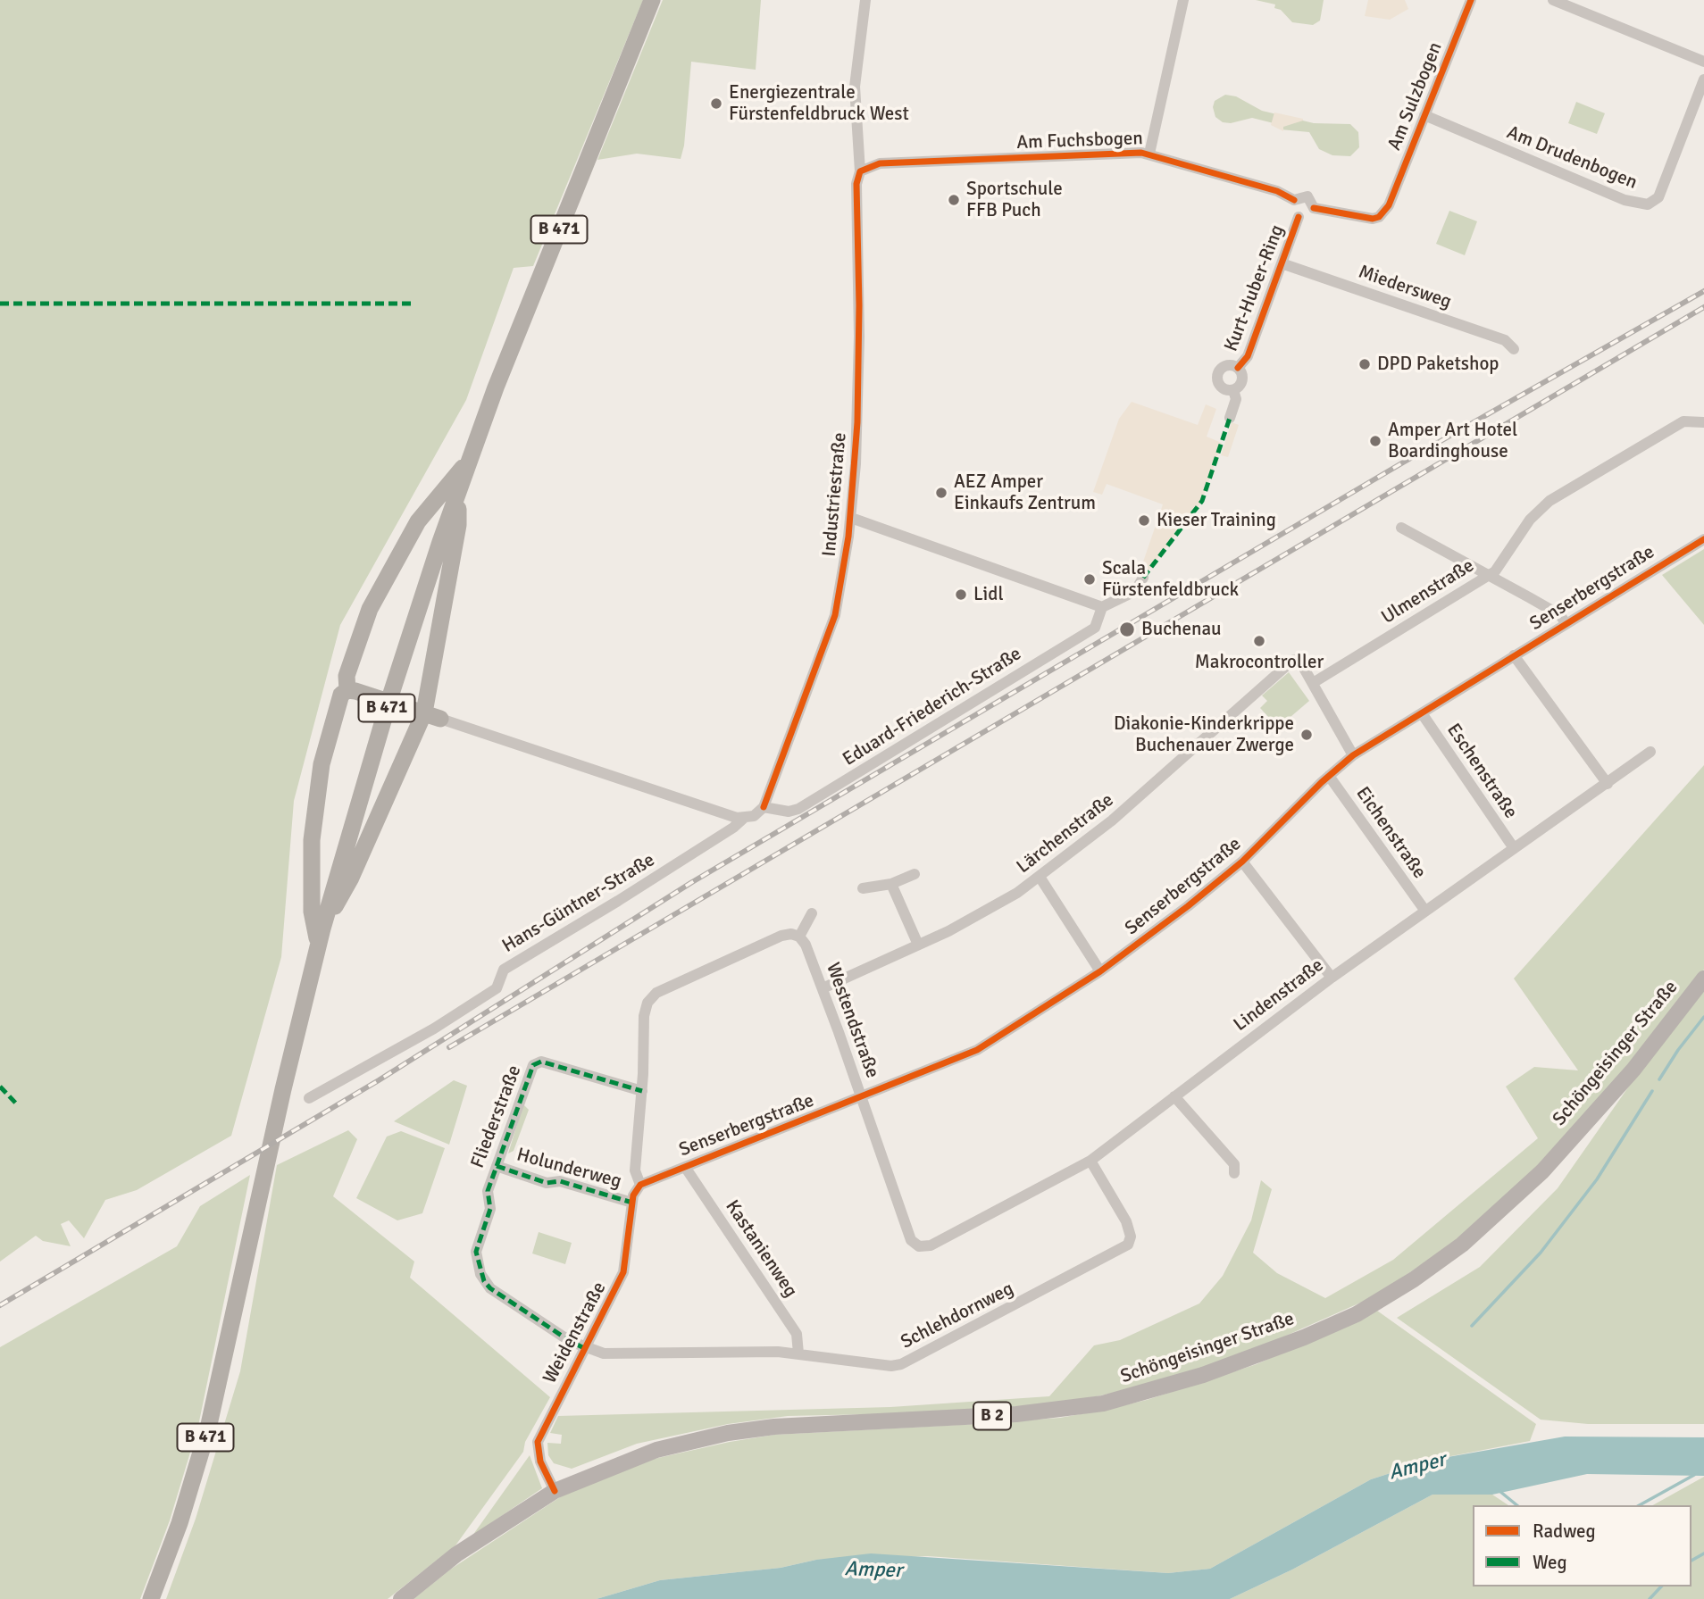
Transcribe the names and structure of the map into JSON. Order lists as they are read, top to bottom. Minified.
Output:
{"streets":{"highway":["B 471"],"main road":["Schöngeisinger Straße","B 2"],"street":["Am Sulzbogen","Am Fuchsbogen","Am Drudenbogen","Miedersweg","Kurt-Huber-Ring","Industriestraße","Senserbergstraße","Ulmenstraße","Eduard-Friederich-Straße","Eschenstraße","Eichenstraße","Lärchenstraße","Hans-Güntner-Straße","Lindenstraße","Westendstraße","Fliederstraße","Holunderweg","Kastanienweg","Schlehdornweg","Weidenstraße"]},"crossings":[["Am Sulzbogen","Am Fuchsbogen"],["Am Sulzbogen","Am Drudenbogen"],["Am Sulzbogen","Kurt-Huber-Ring"],["Am Fuchsbogen","Kurt-Huber-Ring"],["Am Fuchsbogen","Industriestraße"],["Miedersweg","Kurt-Huber-Ring"],["Industriestraße","Eduard-Friederich-Straße"],["Senserbergstraße","Eschenstraße"],["Senserbergstraße","Eichenstraße"],["Senserbergstraße","Westendstraße"],["Senserbergstraße","Kastanienweg"],["Senserbergstraße","Weidenstraße"],["Ulmenstraße","Lärchenstraße"],["Eschenstraße","Lindenstraße"],["Eichenstraße","Lindenstraße"],["Lärchenstraße","Westendstraße"],["Lindenstraße","Westendstraße"],["Lindenstraße","Schlehdornweg"],["Schöngeisinger Straße","Weidenstraße"],["Fliederstraße","Holunderweg"],["Fliederstraße","Schlehdornweg"],["Fliederstraße","Weidenstraße"],["Holunderweg","Weidenstraße"],["Kastanienweg","Schlehdornweg"],["Schlehdornweg","Weidenstraße"]],"water":["Amper"],"places":["Energiezentrale Fürstenfeldbruck West","Sportschule FFB Puch","DPD Paketshop","Amper Art Hotel Boardinghouse","AEZ Amper Einkaufs Zentrum","Kieser Training","Scala Fürstenfeldbruck","Lidl","Buchenau","Makrocontroller","Diakonie-Kinderkrippe Buchenauer Zwerge"],"legend":["Radweg","Weg"]}
